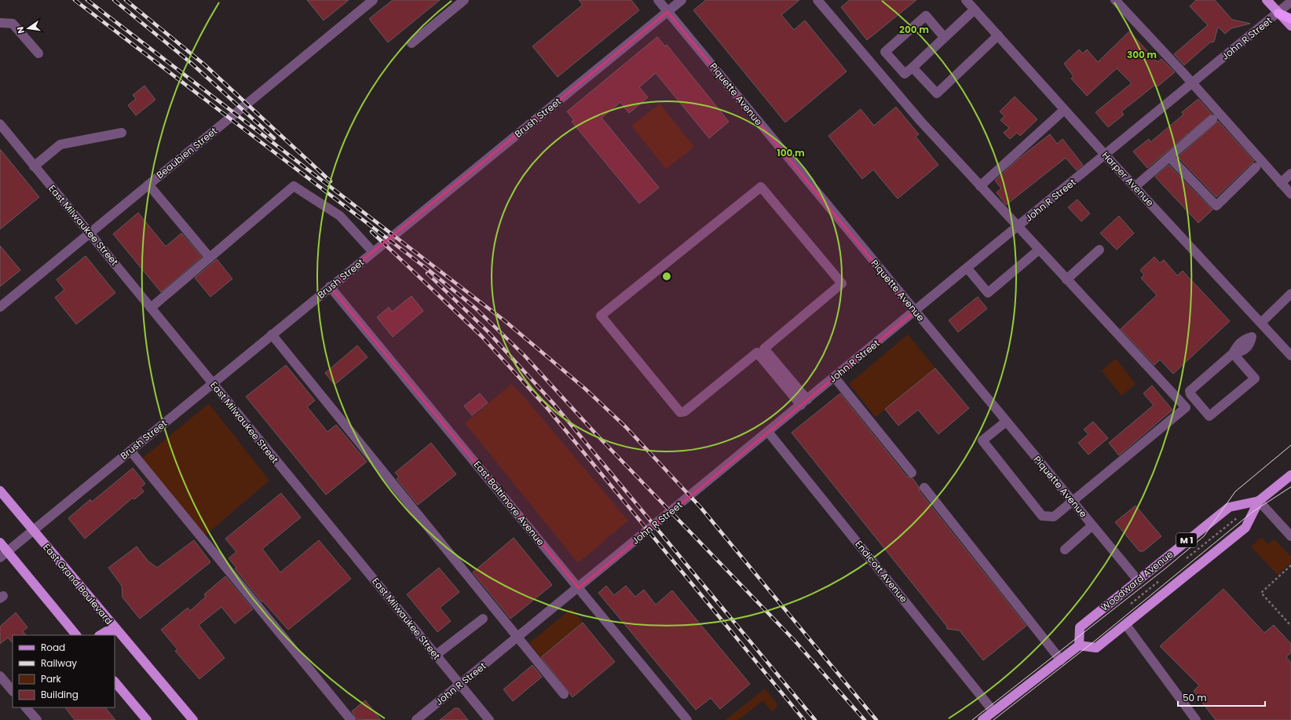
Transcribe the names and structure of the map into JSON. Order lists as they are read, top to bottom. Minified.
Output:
{"streets":{"main road":["M 1","Woodward Avenue","East Grand Boulevard"],"street":["John R Street","Piquette Avenue","Brush Street","Beaubien Street","Harper Avenue","East Milwaukee Street","East Baltimore Avenue","Endicott Avenue"]},"crossings":[["John R Street","Piquette Avenue"],["John R Street","Harper Avenue"],["John R Street","East Milwaukee Street"],["John R Street","East Baltimore Avenue"],["John R Street","Endicott Avenue"],["Piquette Avenue","Brush Street"],["Piquette Avenue","Woodward Avenue"],["Brush Street","East Milwaukee Street"],["Brush Street","East Baltimore Avenue"],["Brush Street","East Grand Boulevard"],["Beaubien Street","East Milwaukee Street"]],"legend":["Road","Railway","Park","Building"],"scale_bar":"50 m","north":"left","rings":["200 m","300 m","100 m"]}
